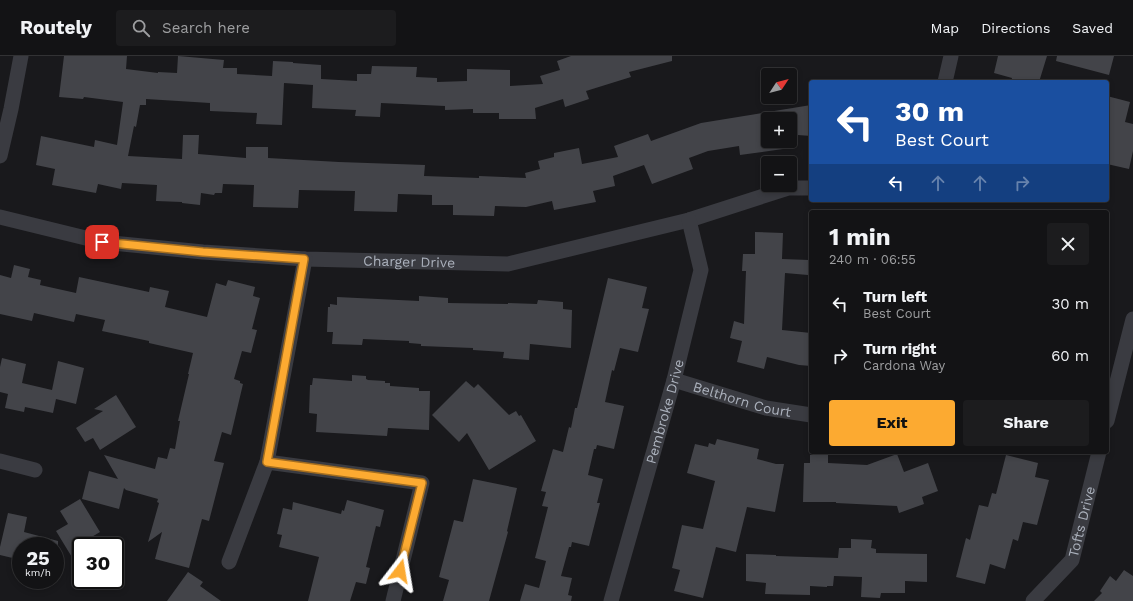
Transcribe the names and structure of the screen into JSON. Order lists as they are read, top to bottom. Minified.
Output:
{"streets":{"street":["Charger Drive","Belthorn Court","Pembroke Drive","Tofts Drive"]},"crossings":[["Charger Drive","Pembroke Drive"],["Belthorn Court","Pembroke Drive"]],"north":"top right","page":{"header":"Routely","search":"Search here","nav":["Map","Directions","Saved"],"map_buttons":["+","−"],"turn":["30 m","Best Court"],"heading":["1 min","240 m · 06:55"],"list":[{"name":"Turn left","note":"Best Court","value":"30 m"},{"name":"Turn right","note":"Cardona Way","value":"60 m"}],"buttons":["Exit","Share"],"speed":"25 km/h","limit":"30"}}
